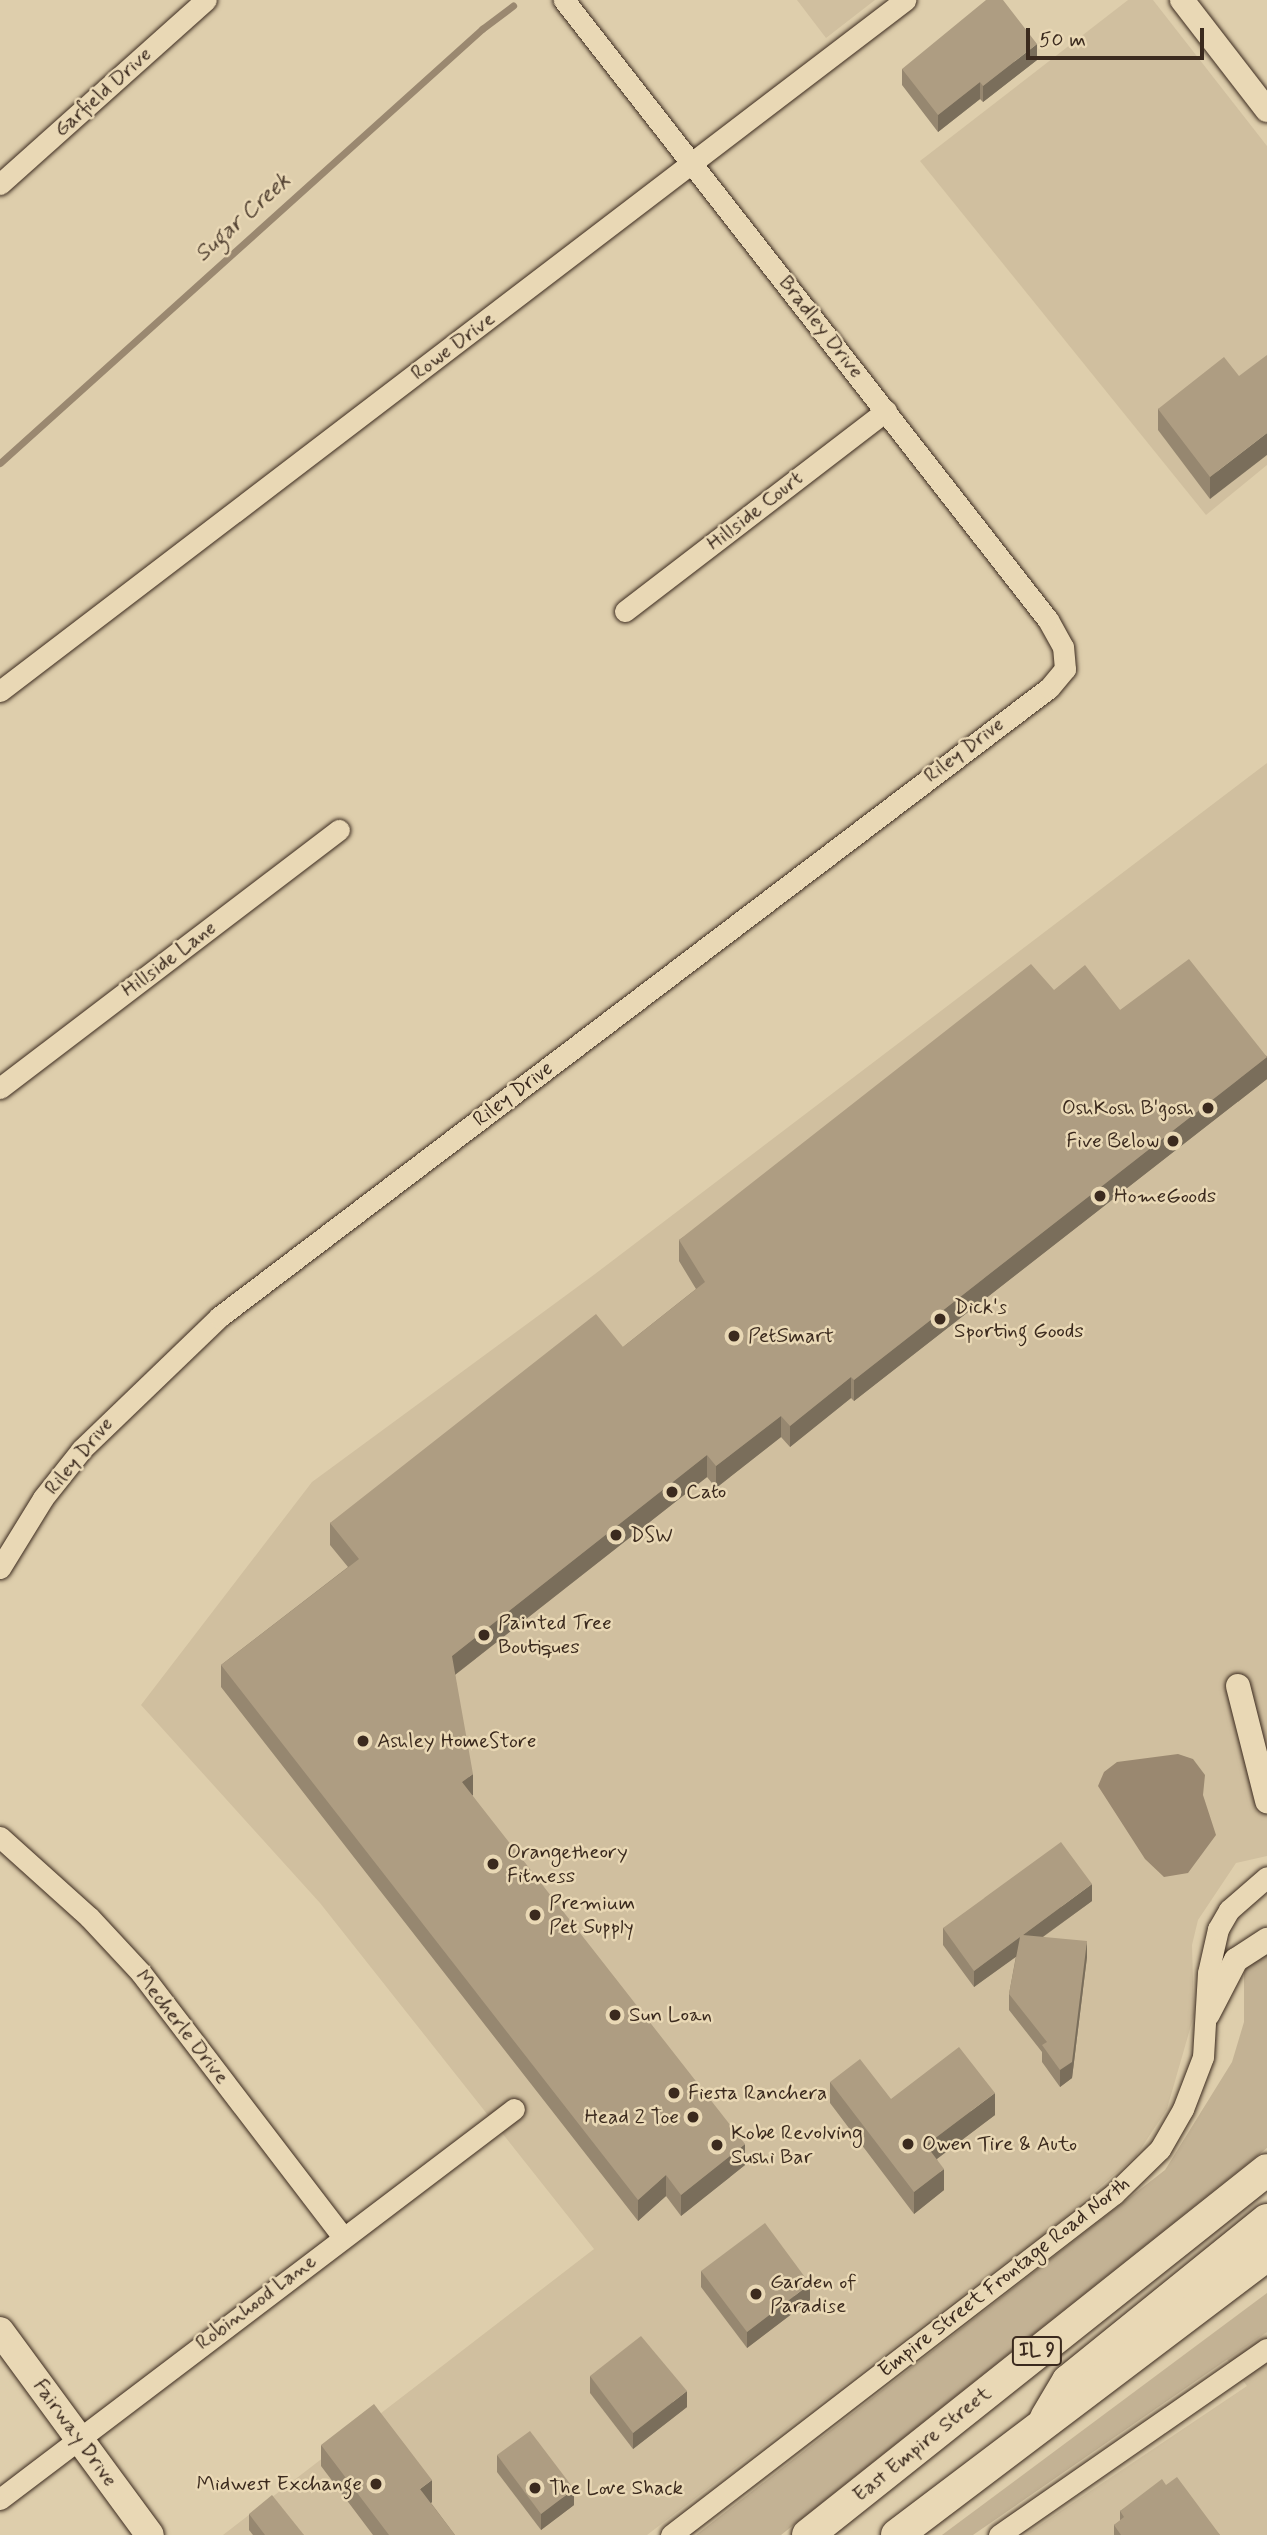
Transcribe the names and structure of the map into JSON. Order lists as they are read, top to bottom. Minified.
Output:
{"streets":{"main road":["IL 9","Fairway Drive","East Empire Street"],"street":["Garfield Drive","Bradley Drive","Rowe Drive","Hillside Court","Riley Drive","Hillside Lane","Mecherle Drive","Empire Street Frontage Road North","Robinhood Lane"]},"crossings":[["Bradley Drive","Rowe Drive"],["Bradley Drive","Hillside Court"],["Bradley Drive","Riley Drive"],["Mecherle Drive","Robinhood Lane"],["Robinhood Lane","Fairway Drive"]],"water":["Sugar Creek"],"places":["OshKosh B'gosh","Five Below","HomeGoods","Dick's Sporting Goods","PetSmart","Cato","DSW","Painted Tree Boutiques","Ashley HomeStore","Orangetheory Fitness","Premium Pet Supply","Sun Loan","Fiesta Ranchera","Head 2 Toe","Owen Tire & Auto","Kobe Revolving Sushi Bar","Garden of Paradise","Midwest Exchange","The Love Shack"],"scale_bar":"50 m"}
